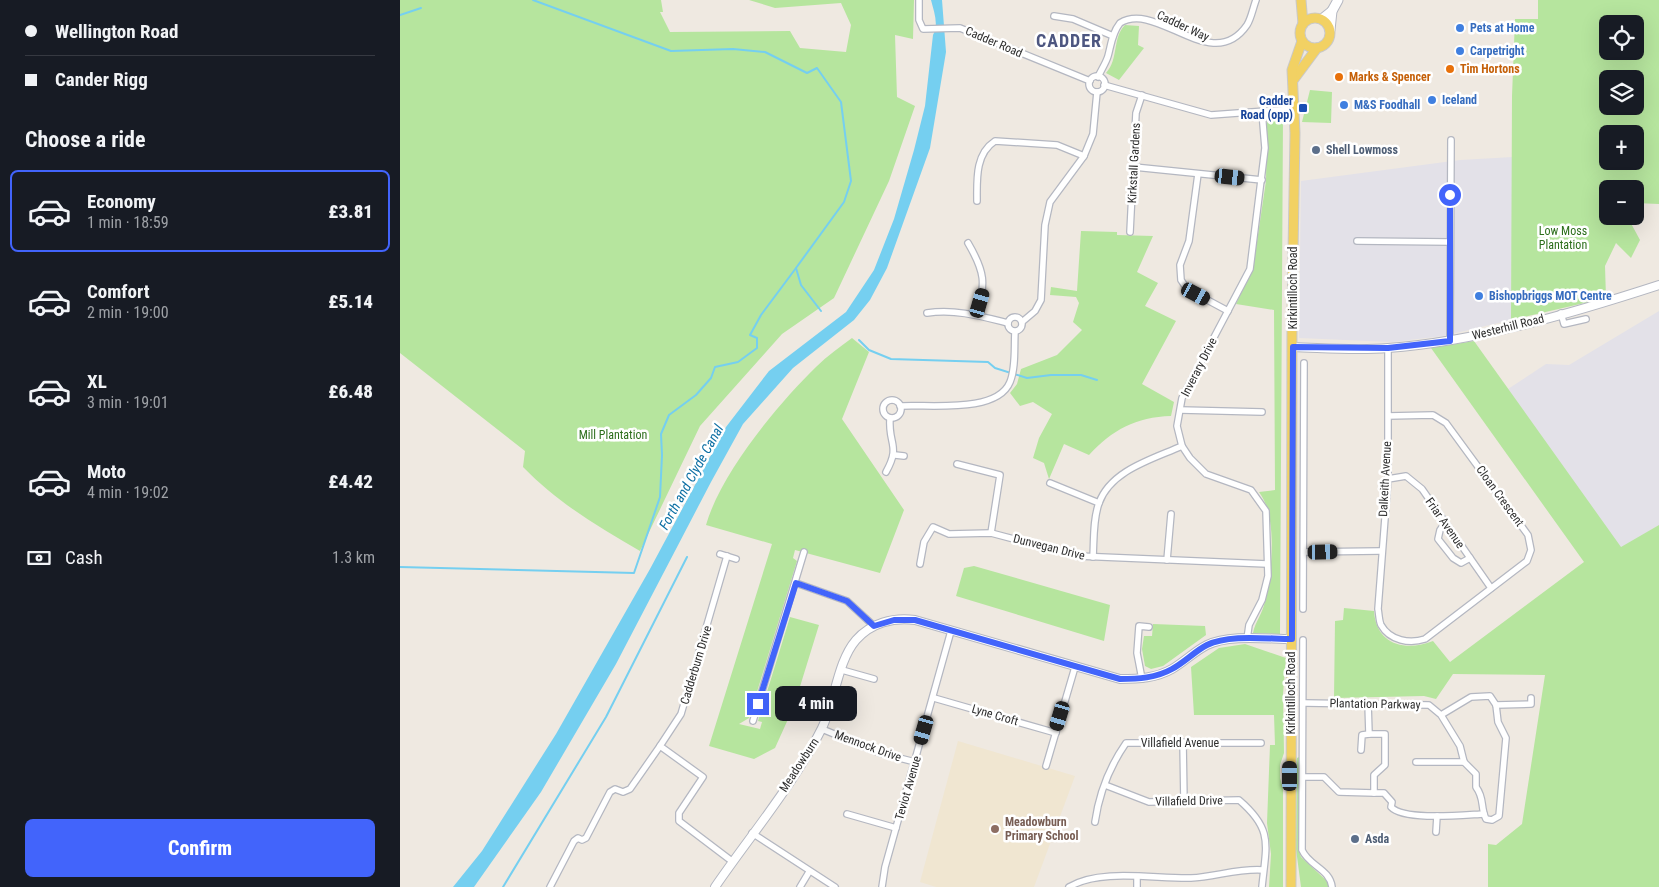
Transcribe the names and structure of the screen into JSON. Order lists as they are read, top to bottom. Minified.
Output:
{"streets":{"main road":["Kirkintilloch Road"],"street":["Cadder Way","Cadder Road","Kirkstall Gardens","Westerhill Road","Inverary Drive","Dalkeith Avenue","Cloan Crescent","Friar Avenue","Dunvegan Drive","Cadderburn Drive","Plantation Parkway","Lyne Croft","Villafield Avenue","Mennock Drive","Meadowburn","Teviot Avenue","Villafield Drive"]},"crossings":[["Kirkintilloch Road","Westerhill Road"],["Kirkintilloch Road","Plantation Parkway"],["Kirkintilloch Road","Meadowburn"],["Westerhill Road","Dalkeith Avenue"],["Inverary Drive","Dunvegan Drive"],["Inverary Drive","Meadowburn"],["Dalkeith Avenue","Cloan Crescent"],["Dalkeith Avenue","Friar Avenue"],["Cloan Crescent","Friar Avenue"],["Lyne Croft","Teviot Avenue"],["Villafield Avenue","Villafield Drive"],["Mennock Drive","Meadowburn"],["Mennock Drive","Teviot Avenue"],["Meadowburn","Teviot Avenue"]],"districts":["CADDER"],"water":["Forth and Clyde Canal"],"parks":["Low Moss Plantation","Mill Plantation"],"places":{"other":["Pets at Home","Carpetright","Tim Hortons","Marks & Spencer","Iceland","M&S Foodhall","Shell Lowmoss","Bishopbriggs MOT Centre","Meadowburn Primary School","Asda"],"transit":["Cadder Road (opp)"]},"page":{"banner":["Wellington Road","Cander Rigg"],"map_buttons":["+","−"],"heading":"Choose a ride","list":[{"name":"Economy","note":"1 min · 18:59","value":"£3.81"},{"name":"Comfort","note":"2 min · 19:00","value":"£5.14"},{"name":"XL","note":"3 min · 19:01","value":"£6.48"},{"name":"Moto","note":"4 min · 19:02","value":"£4.42"}],"pay":["Cash","1.3 km"],"bubble":"4 min","buttons":"Confirm"}}
